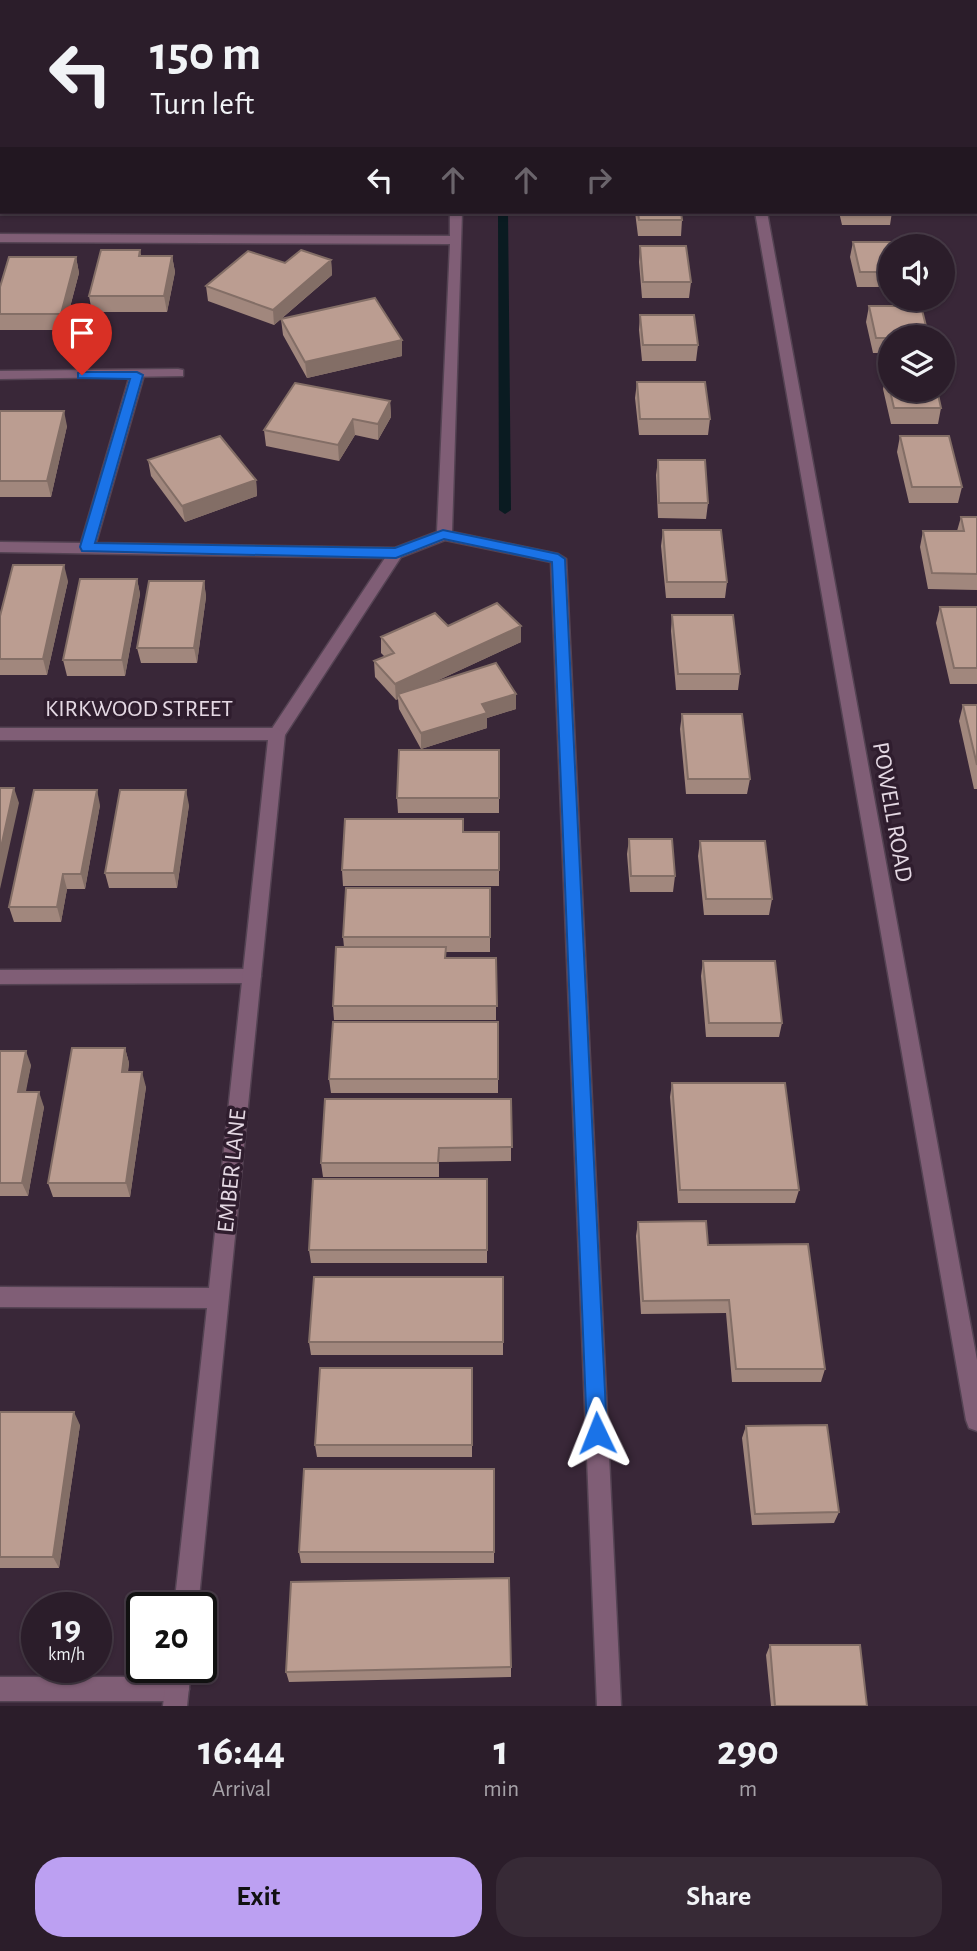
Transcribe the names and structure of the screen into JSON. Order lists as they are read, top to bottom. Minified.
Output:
{"streets":{"street":["KIRKWOOD STREET","POWELL ROAD","EMBER LANE"]},"crossings":[["KIRKWOOD STREET","EMBER LANE"]],"page":{"turn":["150 m","Turn left"],"speed":"19 km/h","limit":"20","eta":["16:44","Arrival","1","min","290","m"],"buttons":["Exit","Share"]}}
